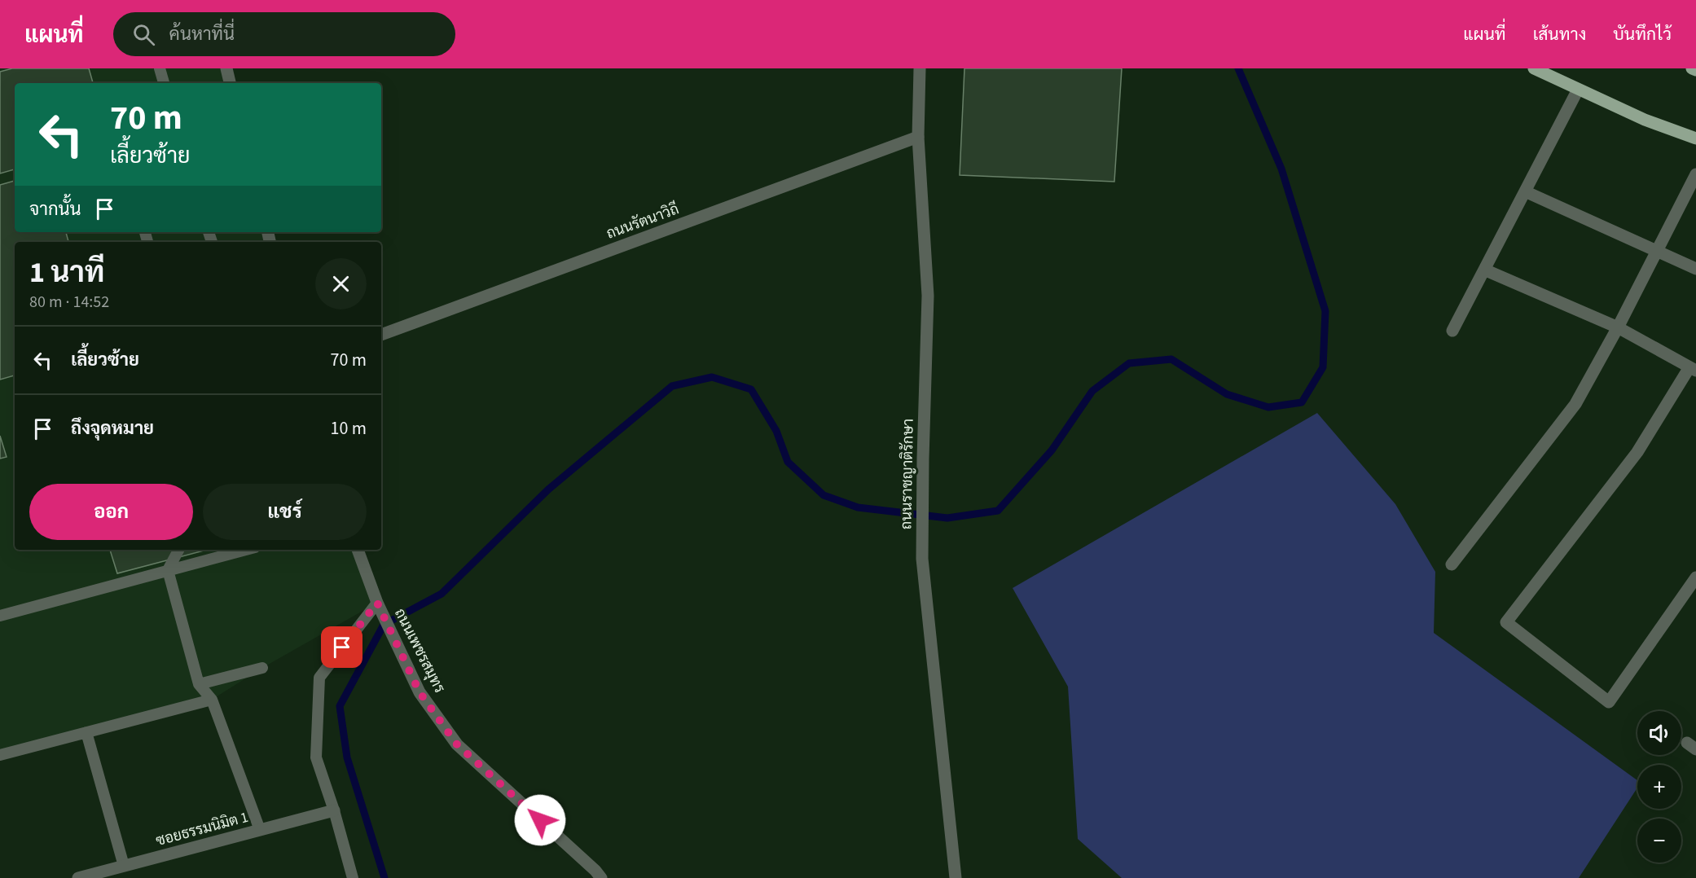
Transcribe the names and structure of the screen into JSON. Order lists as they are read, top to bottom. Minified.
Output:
{"streets":{"street":["ถนนรัตนาวิถี","ถนนราชญาติรักษา","ถนนเพชรสมุทร","ซอยธรรมนิมิต 1"]},"crossings":[["ถนนรัตนาวิถี","ถนนราชญาติรักษา"]],"page":{"header":"แผนที่","search":"ค้นหาที่นี่","nav":["แผนที่","เส้นทาง","บันทึกไว้"],"turn":["70 m","เลี้ยวซ้าย"],"then":"จากนั้น","heading":["1 นาที","80 m · 14:52"],"list":[{"name":"เลี้ยวซ้าย","value":"70 m"},{"name":"ถึงจุดหมาย","value":"10 m"}],"buttons":["ออก","แชร์"],"map_buttons":["+","−"]}}
